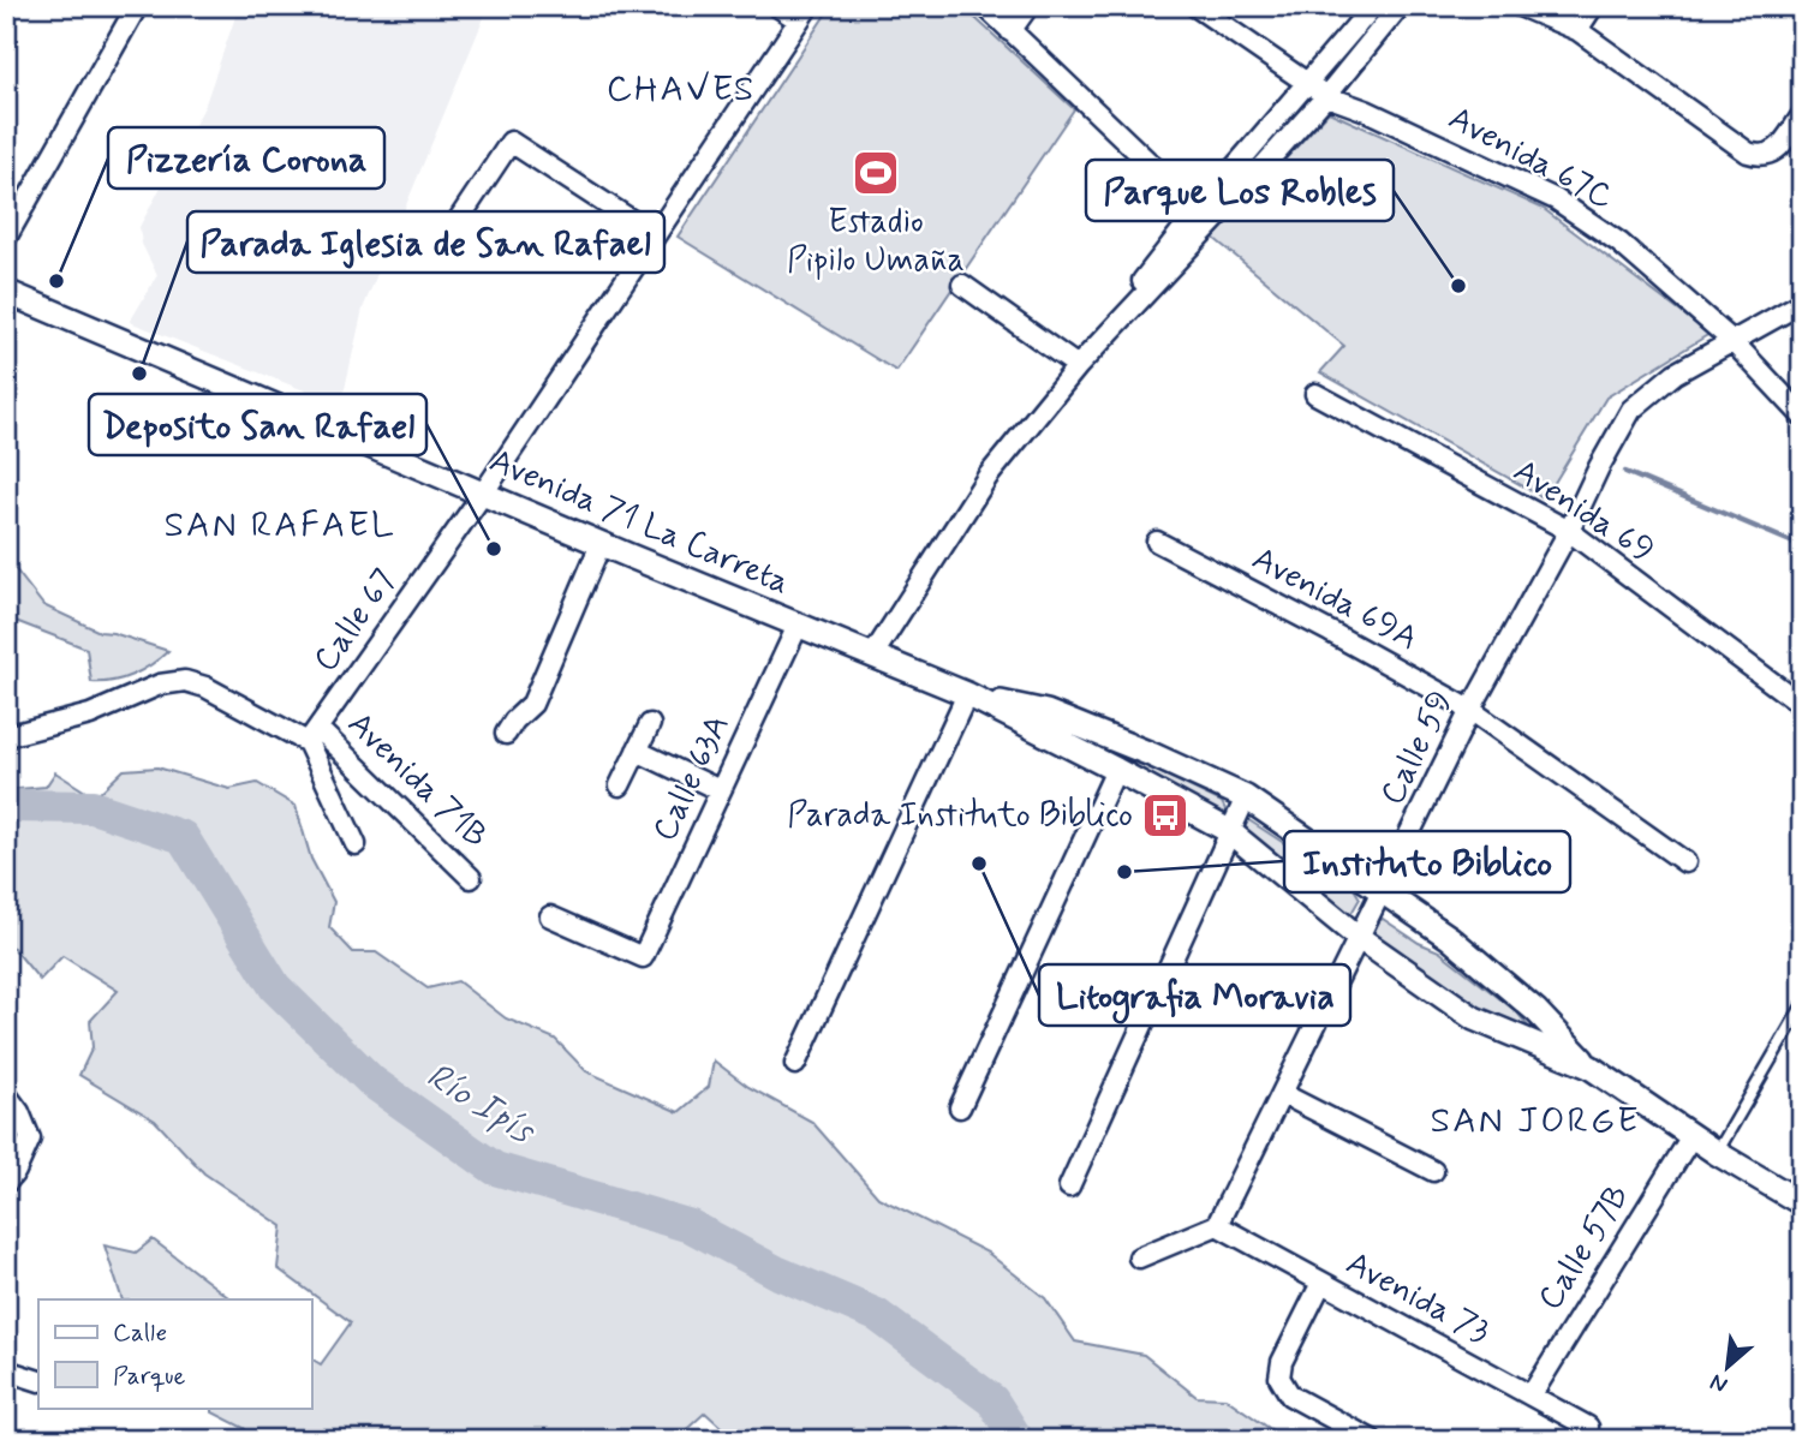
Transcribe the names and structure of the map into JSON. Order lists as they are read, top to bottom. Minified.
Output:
{"streets":{"street":["Avenida 67C","Avenida 69","Avenida 71 La Carreta","Avenida 69A","Calle 67","Calle 59","Calle 63A","Avenida 71B","Calle 57B","Avenida 73"]},"crossings":[["Avenida 67C","Calle 59"],["Avenida 69","Calle 59"],["Avenida 71 La Carreta","Calle 67"],["Avenida 71 La Carreta","Calle 59"],["Avenida 71 La Carreta","Calle 63A"],["Avenida 71 La Carreta","Calle 57B"],["Avenida 69A","Calle 59"],["Calle 67","Avenida 71B"],["Calle 59","Avenida 73"],["Calle 57B","Avenida 73"]],"districts":["CHAVES","SAN RAFAEL","SAN JORGE"],"water":["Río Ipís"],"places":{"sports":["Estadio Pipilo Umaña"],"other":["Pizzería Corona","Parque Los Robles","Parada Iglesia de San Rafael","Deposito San Rafael","Litografia Moravia","Instituto Biblico"],"bus stop":["Parada Instituto Biblico"]},"legend":["Calle","Parque"],"north":"bottom left"}
